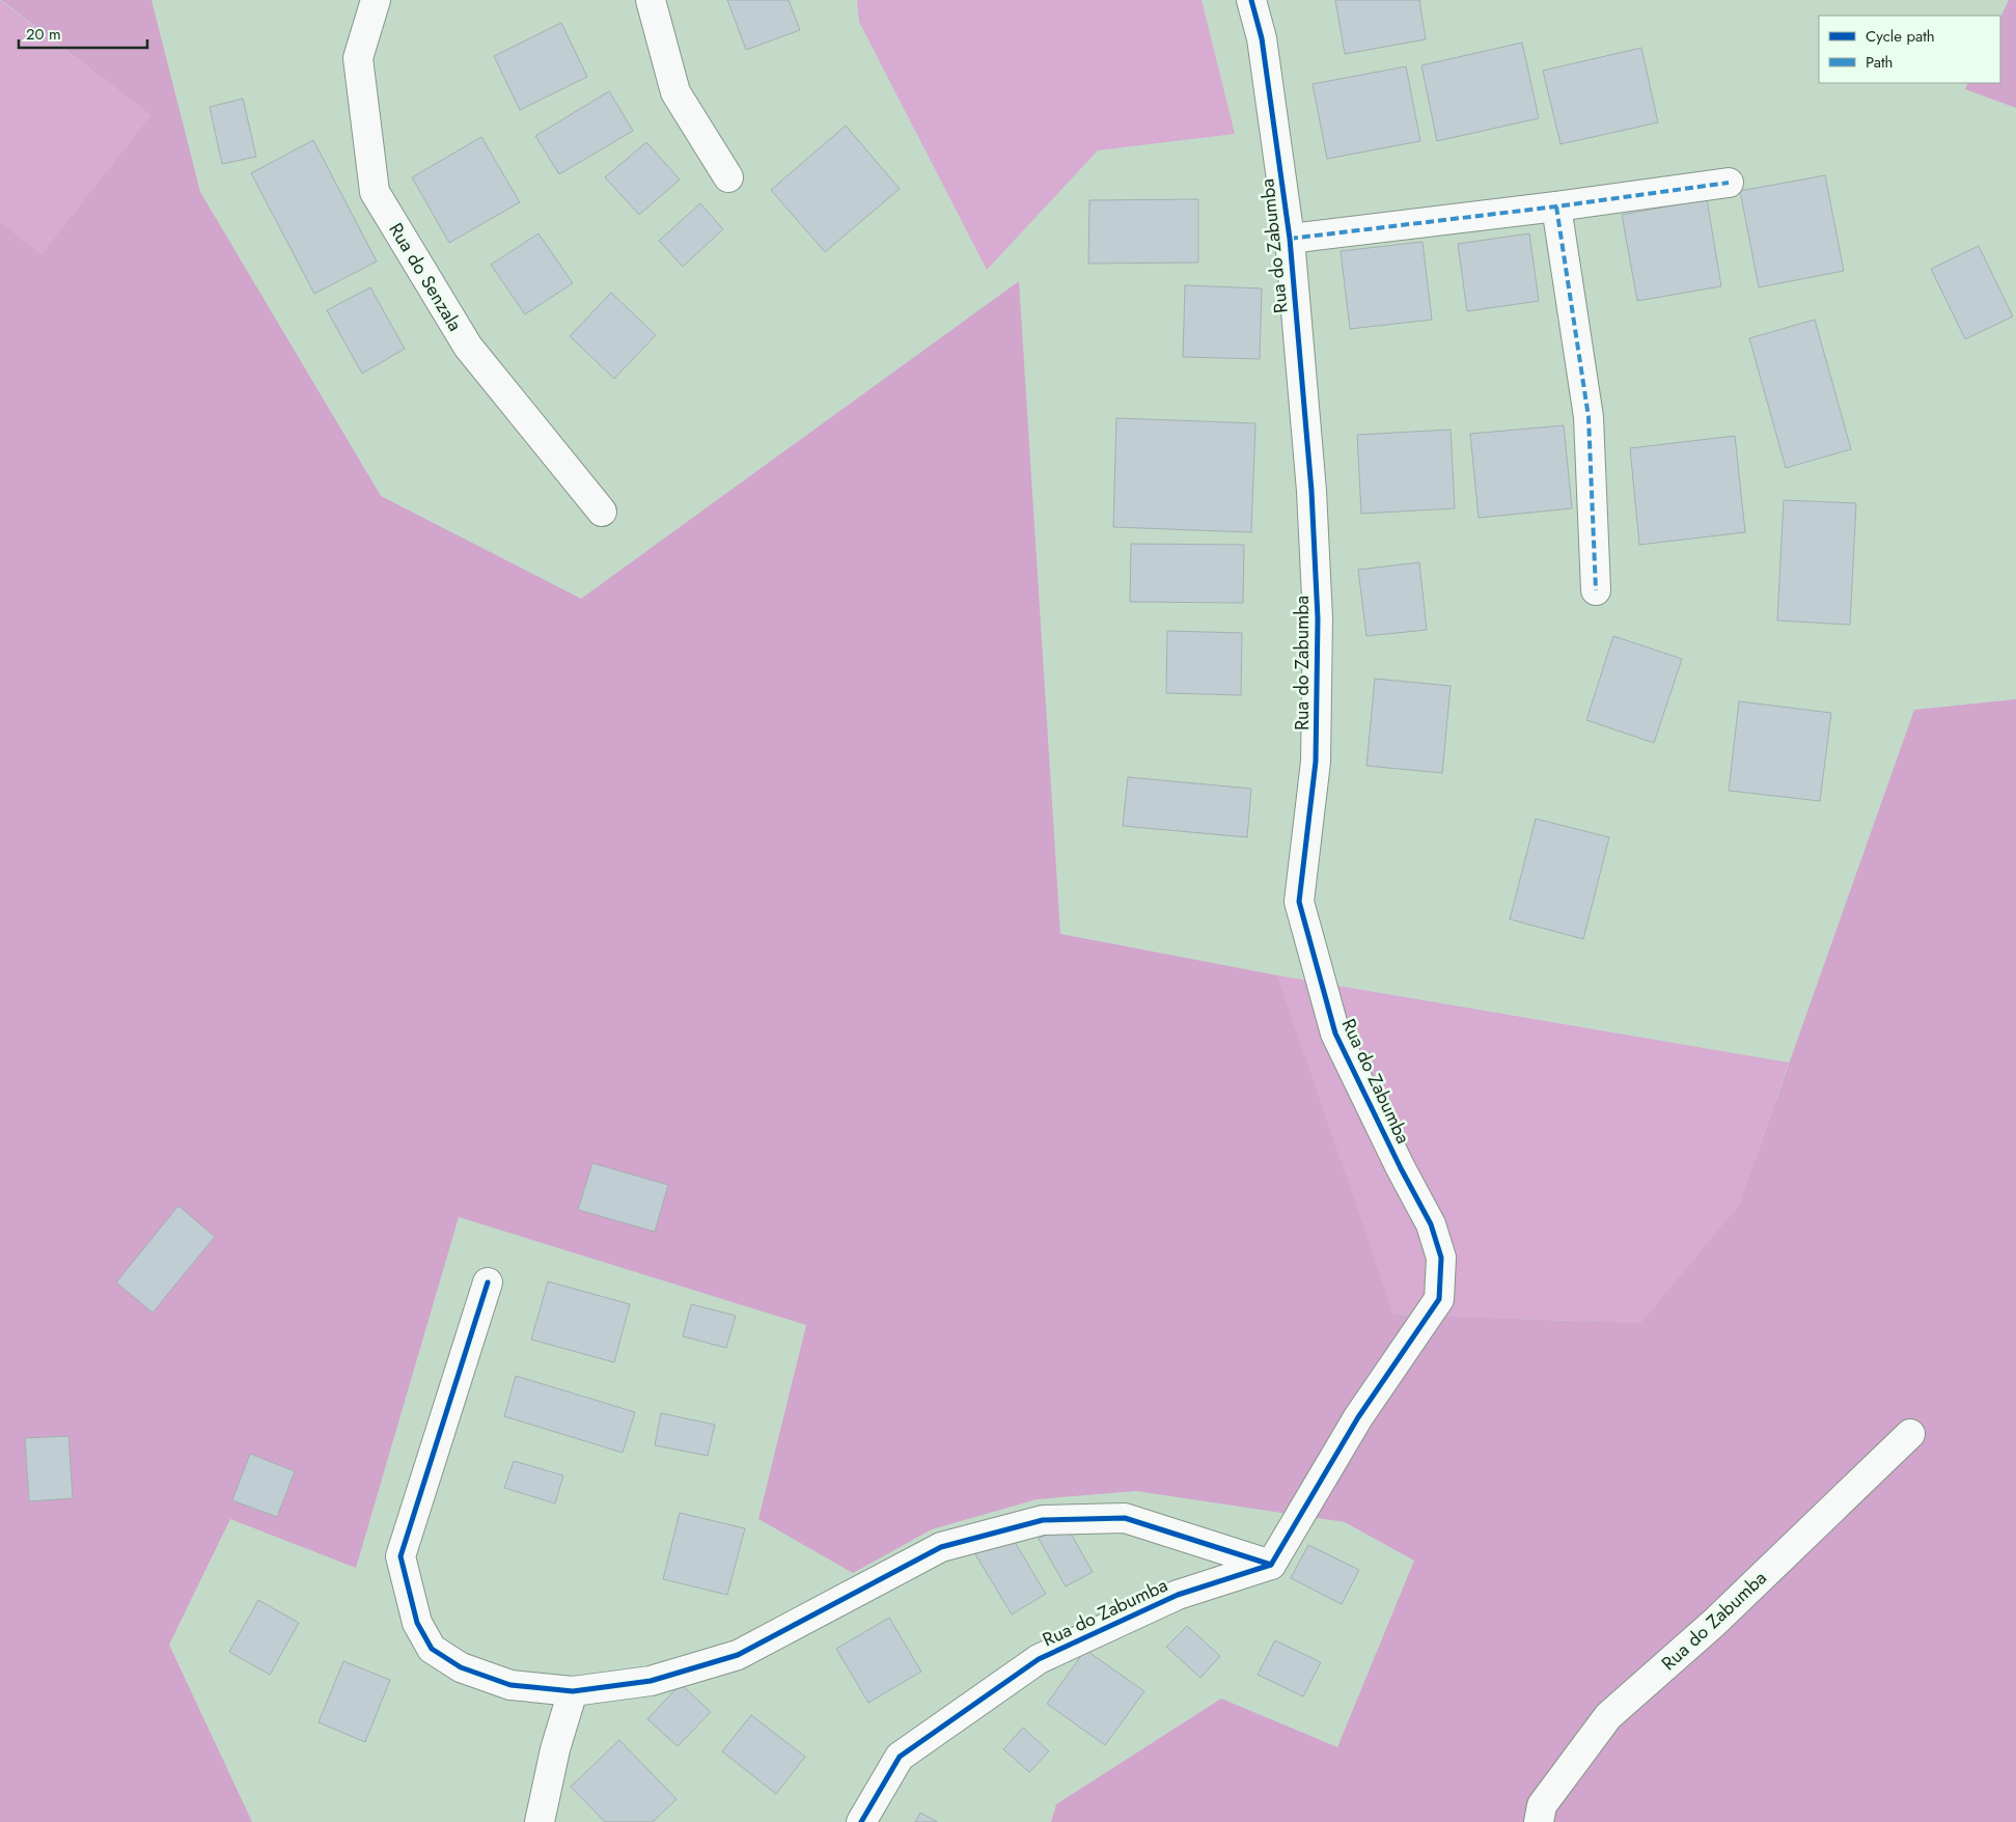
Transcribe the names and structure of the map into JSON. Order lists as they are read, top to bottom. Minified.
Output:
{"streets":{"street":["Rua do Zabumba","Rua do Senzala"]},"legend":["Cycle path","Path"],"scale_bar":"20 m"}
